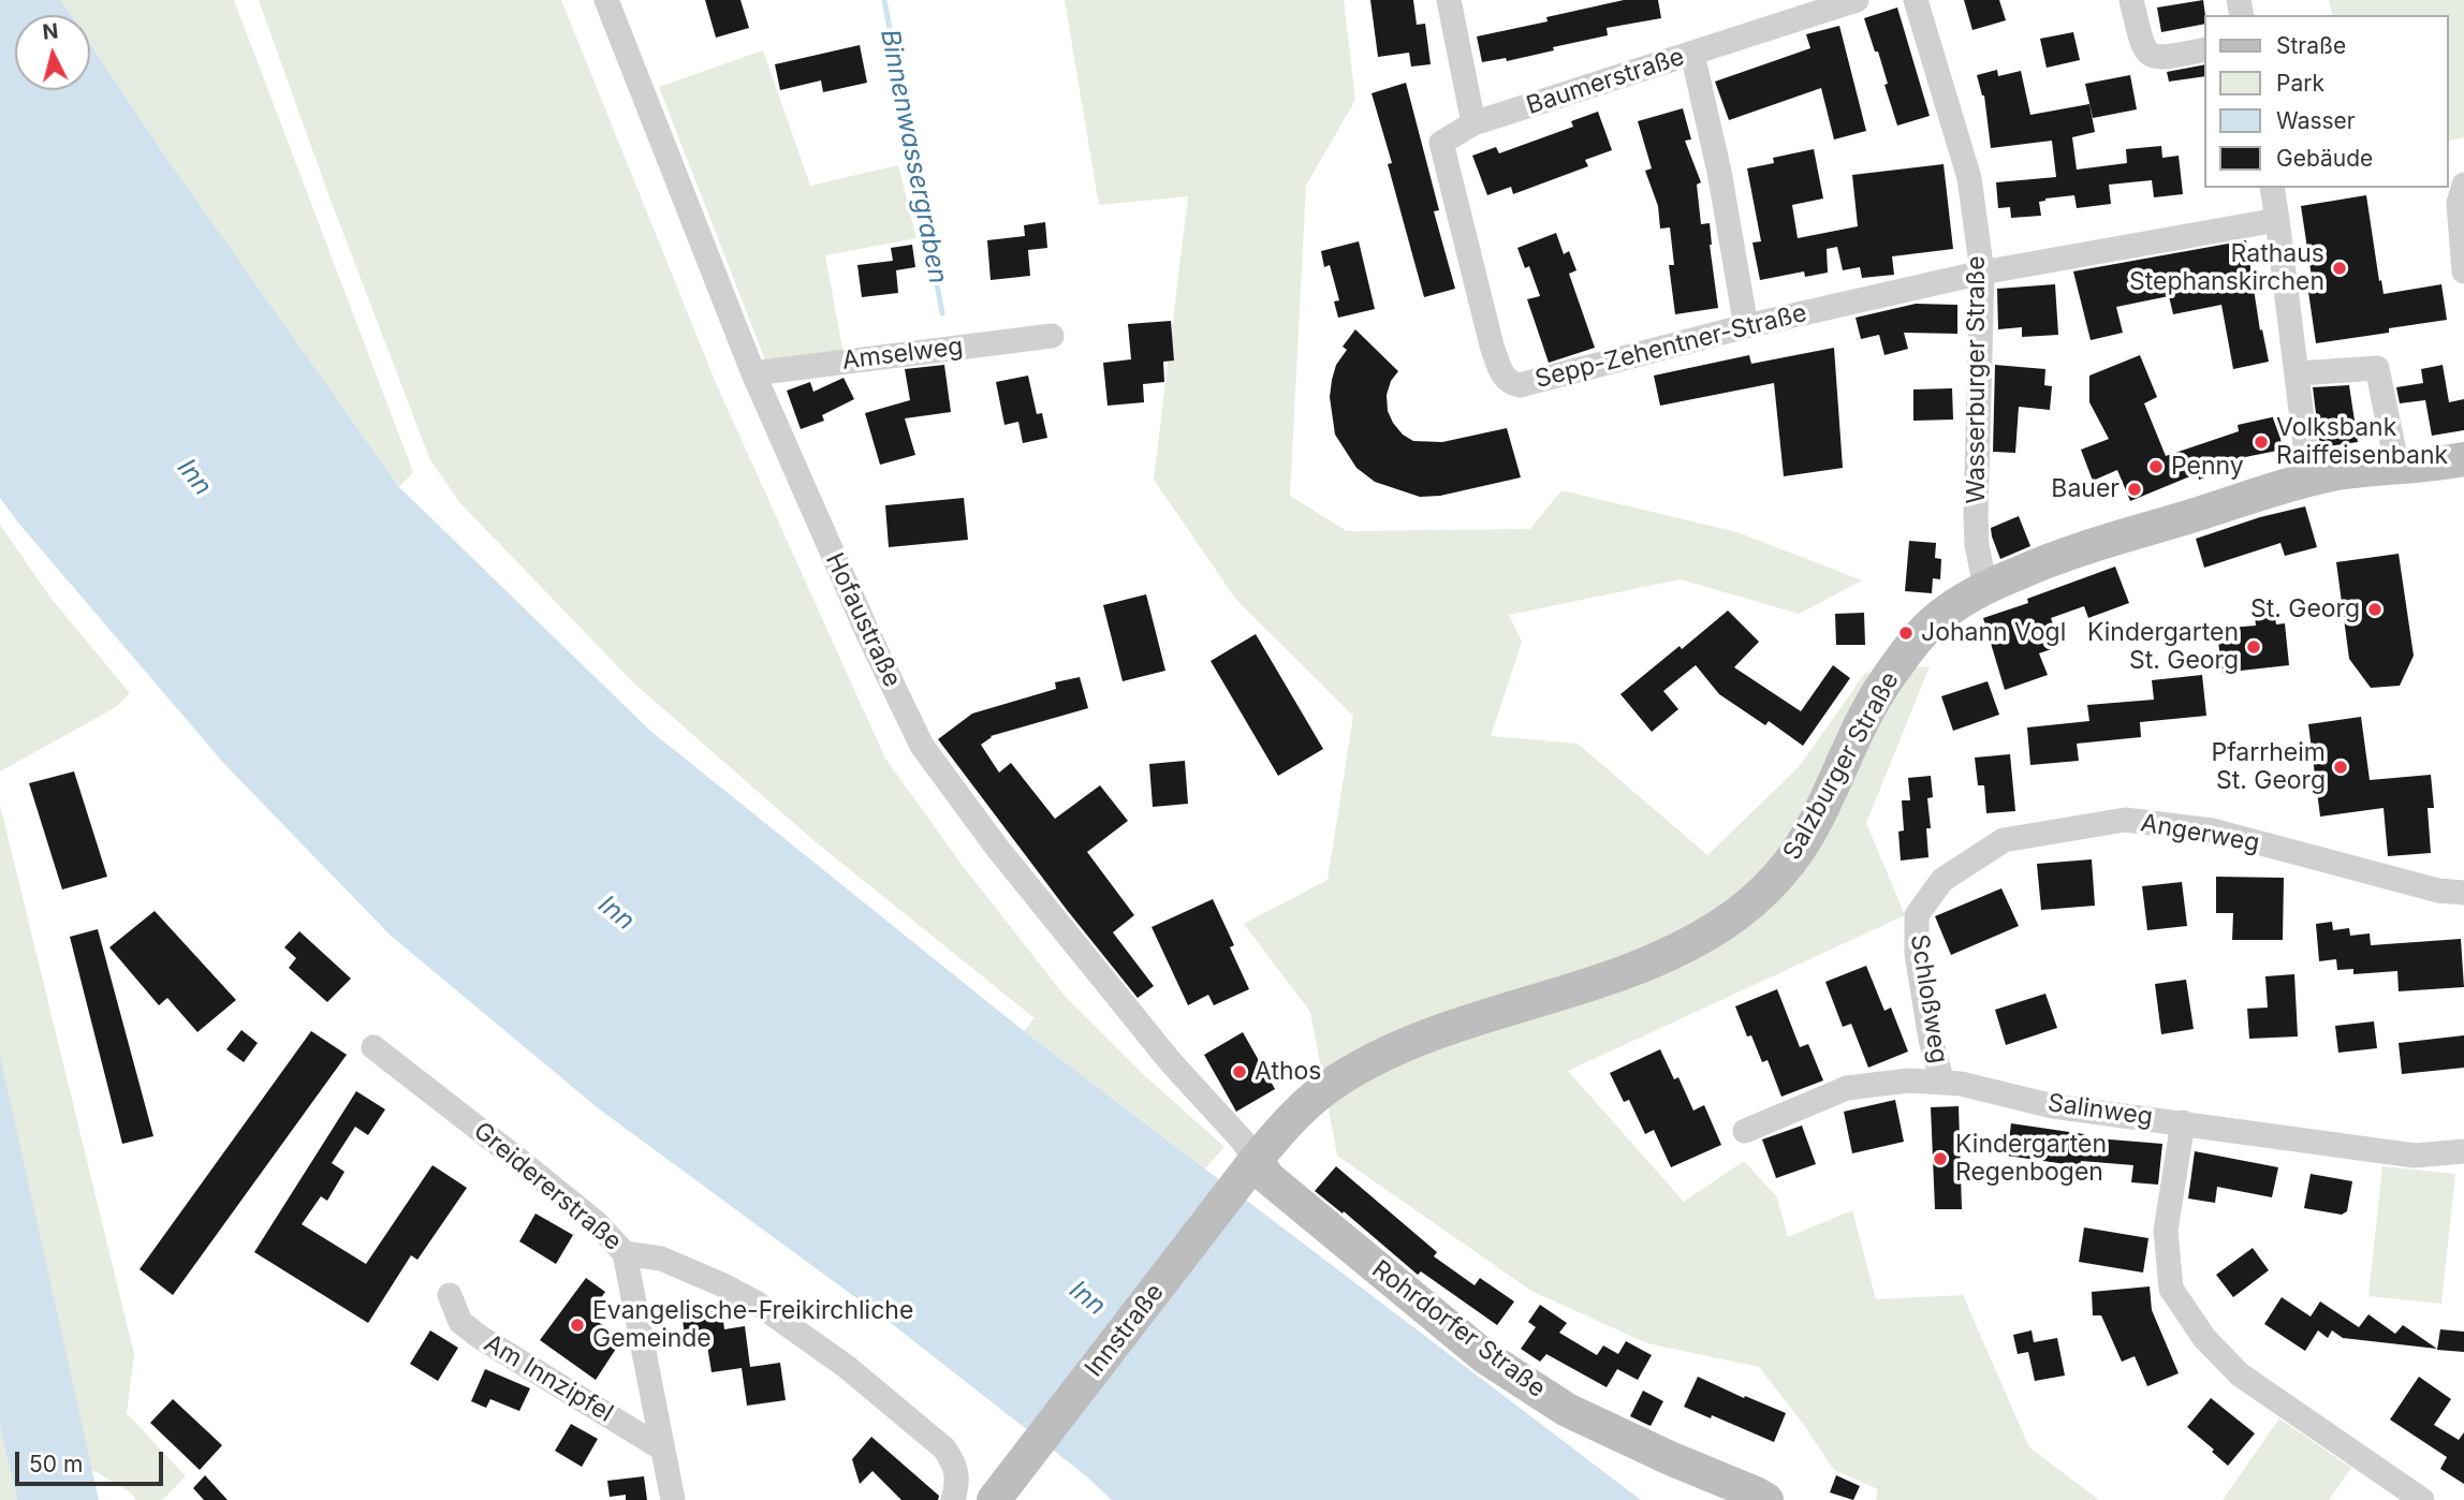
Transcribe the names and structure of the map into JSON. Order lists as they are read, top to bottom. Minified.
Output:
{"streets":{"main road":["Salzburger Straße","Rohrdorfer Straße","Innstraße"],"street":["Baumerstraße","Sepp-Zehentner-Straße","Amselweg","Wasserburger Straße","Hofaustraße","Angerweg","Schloßweg","Salinweg","Greidererstraße","Am Innzipfel"]},"crossings":[["Baumerstraße","Sepp-Zehentner-Straße"],["Sepp-Zehentner-Straße","Wasserburger Straße"],["Amselweg","Hofaustraße"],["Wasserburger Straße","Salzburger Straße"],["Hofaustraße","Salzburger Straße"],["Hofaustraße","Rohrdorfer Straße"],["Hofaustraße","Innstraße"],["Salzburger Straße","Rohrdorfer Straße"],["Salzburger Straße","Innstraße"],["Angerweg","Schloßweg"],["Schloßweg","Salinweg"],["Greidererstraße","Am Innzipfel"],["Rohrdorfer Straße","Innstraße"]],"water":["Binnenwassergraben","Inn"],"places":["Rathaus Stephanskirchen","Volksbank Raiffeisenbank","Penny","Bauer","St. Georg","Johann Vogl","Kindergarten St. Georg","Pfarrheim St. Georg","Athos","Kindergarten Regenbogen","Evangelische-Freikirchliche Gemeinde"],"legend":["Straße","Park","Wasser","Gebäude"],"scale_bar":"50 m","north":"top"}
